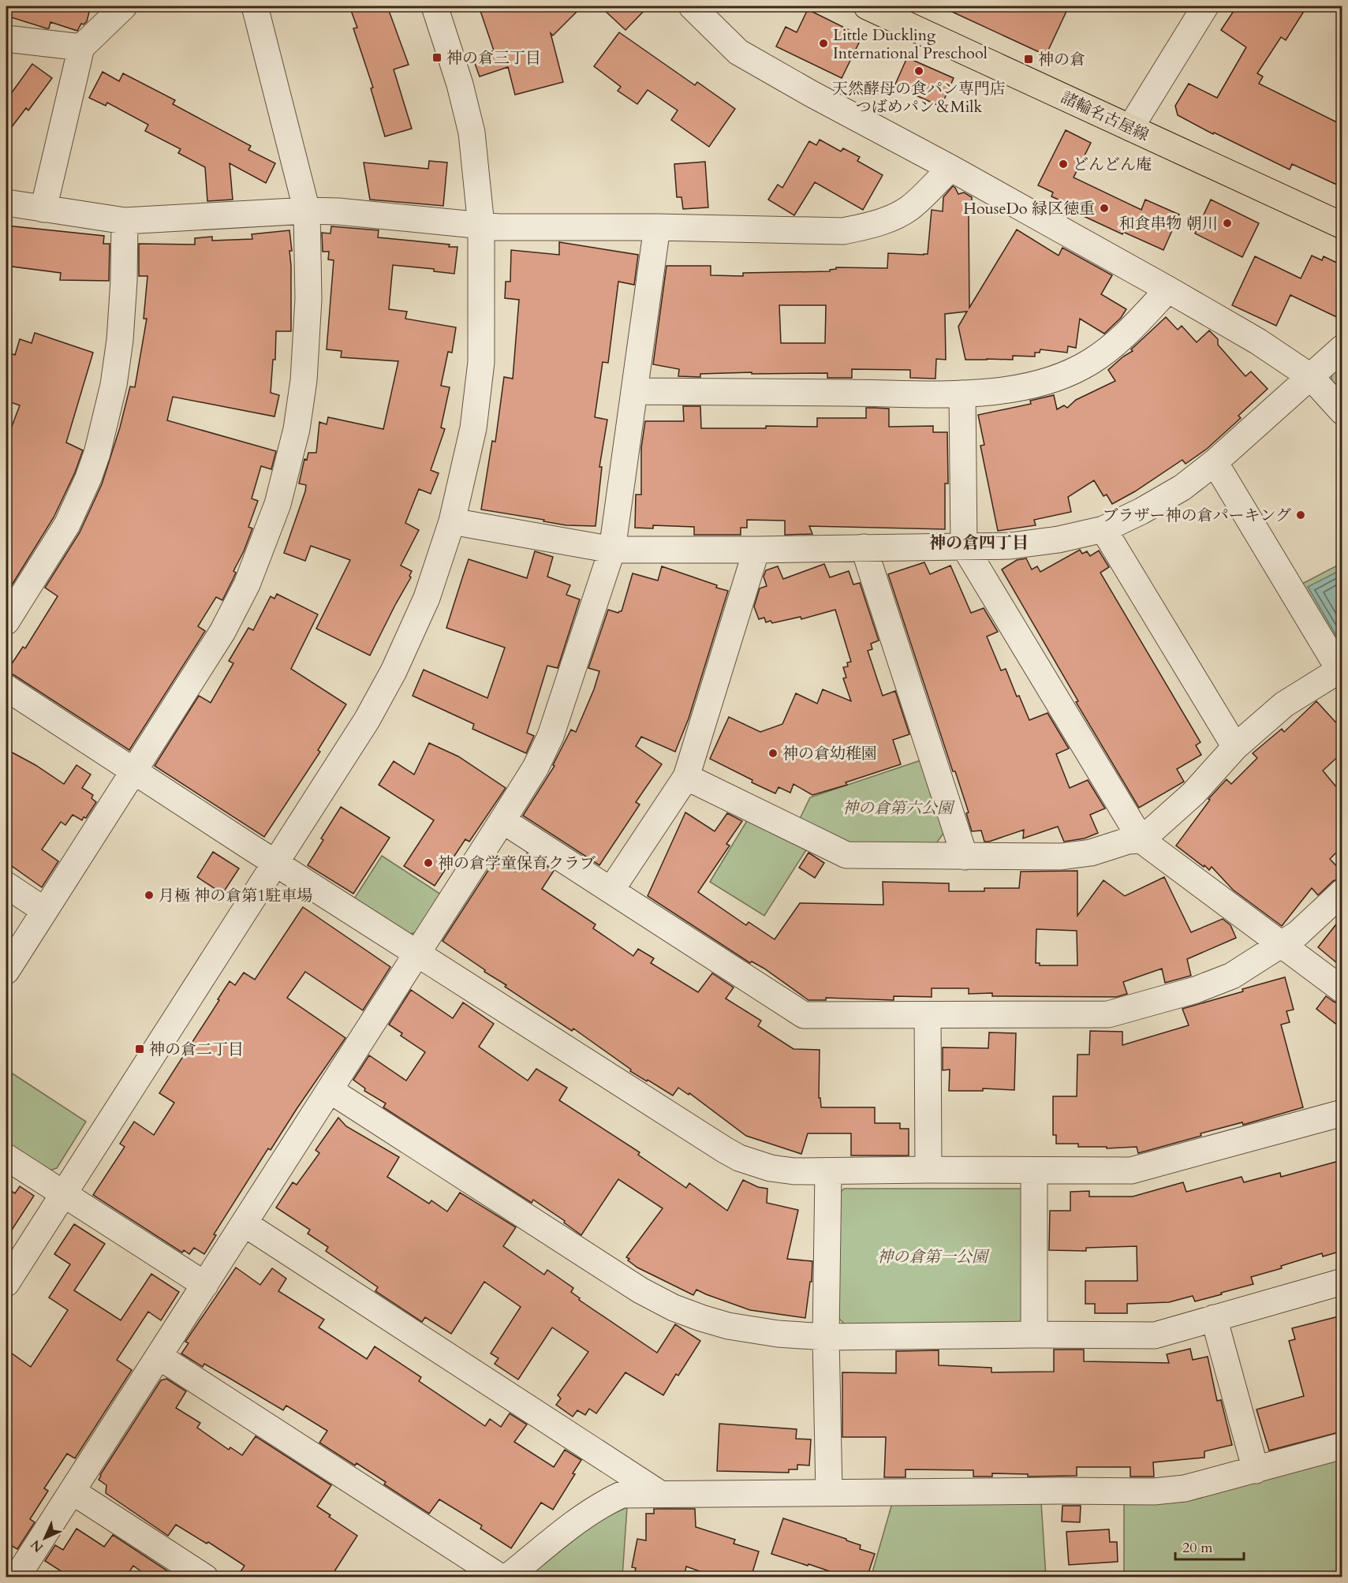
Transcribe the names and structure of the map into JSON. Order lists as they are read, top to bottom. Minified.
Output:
{"streets":{"main road":["諸輪名古屋線"]},"districts":["神の倉四丁目"],"parks":["神の倉第六公園","神の倉第一公園"],"places":{"other":["Little Duckling International Preschool","天然酵母の食パン専門店 つばめパン＆Milk","どんどん庵","HouseDo 緑区徳重","和食串物 朝川","ブラザー神の倉パーキング","神の倉幼稚園","神の倉学童保育クラブ","月極 神の倉第1駐車場"],"transit":["神の倉三丁目","神の倉","神の倉二丁目"]},"scale_bar":"20 m","north":"bottom left"}
